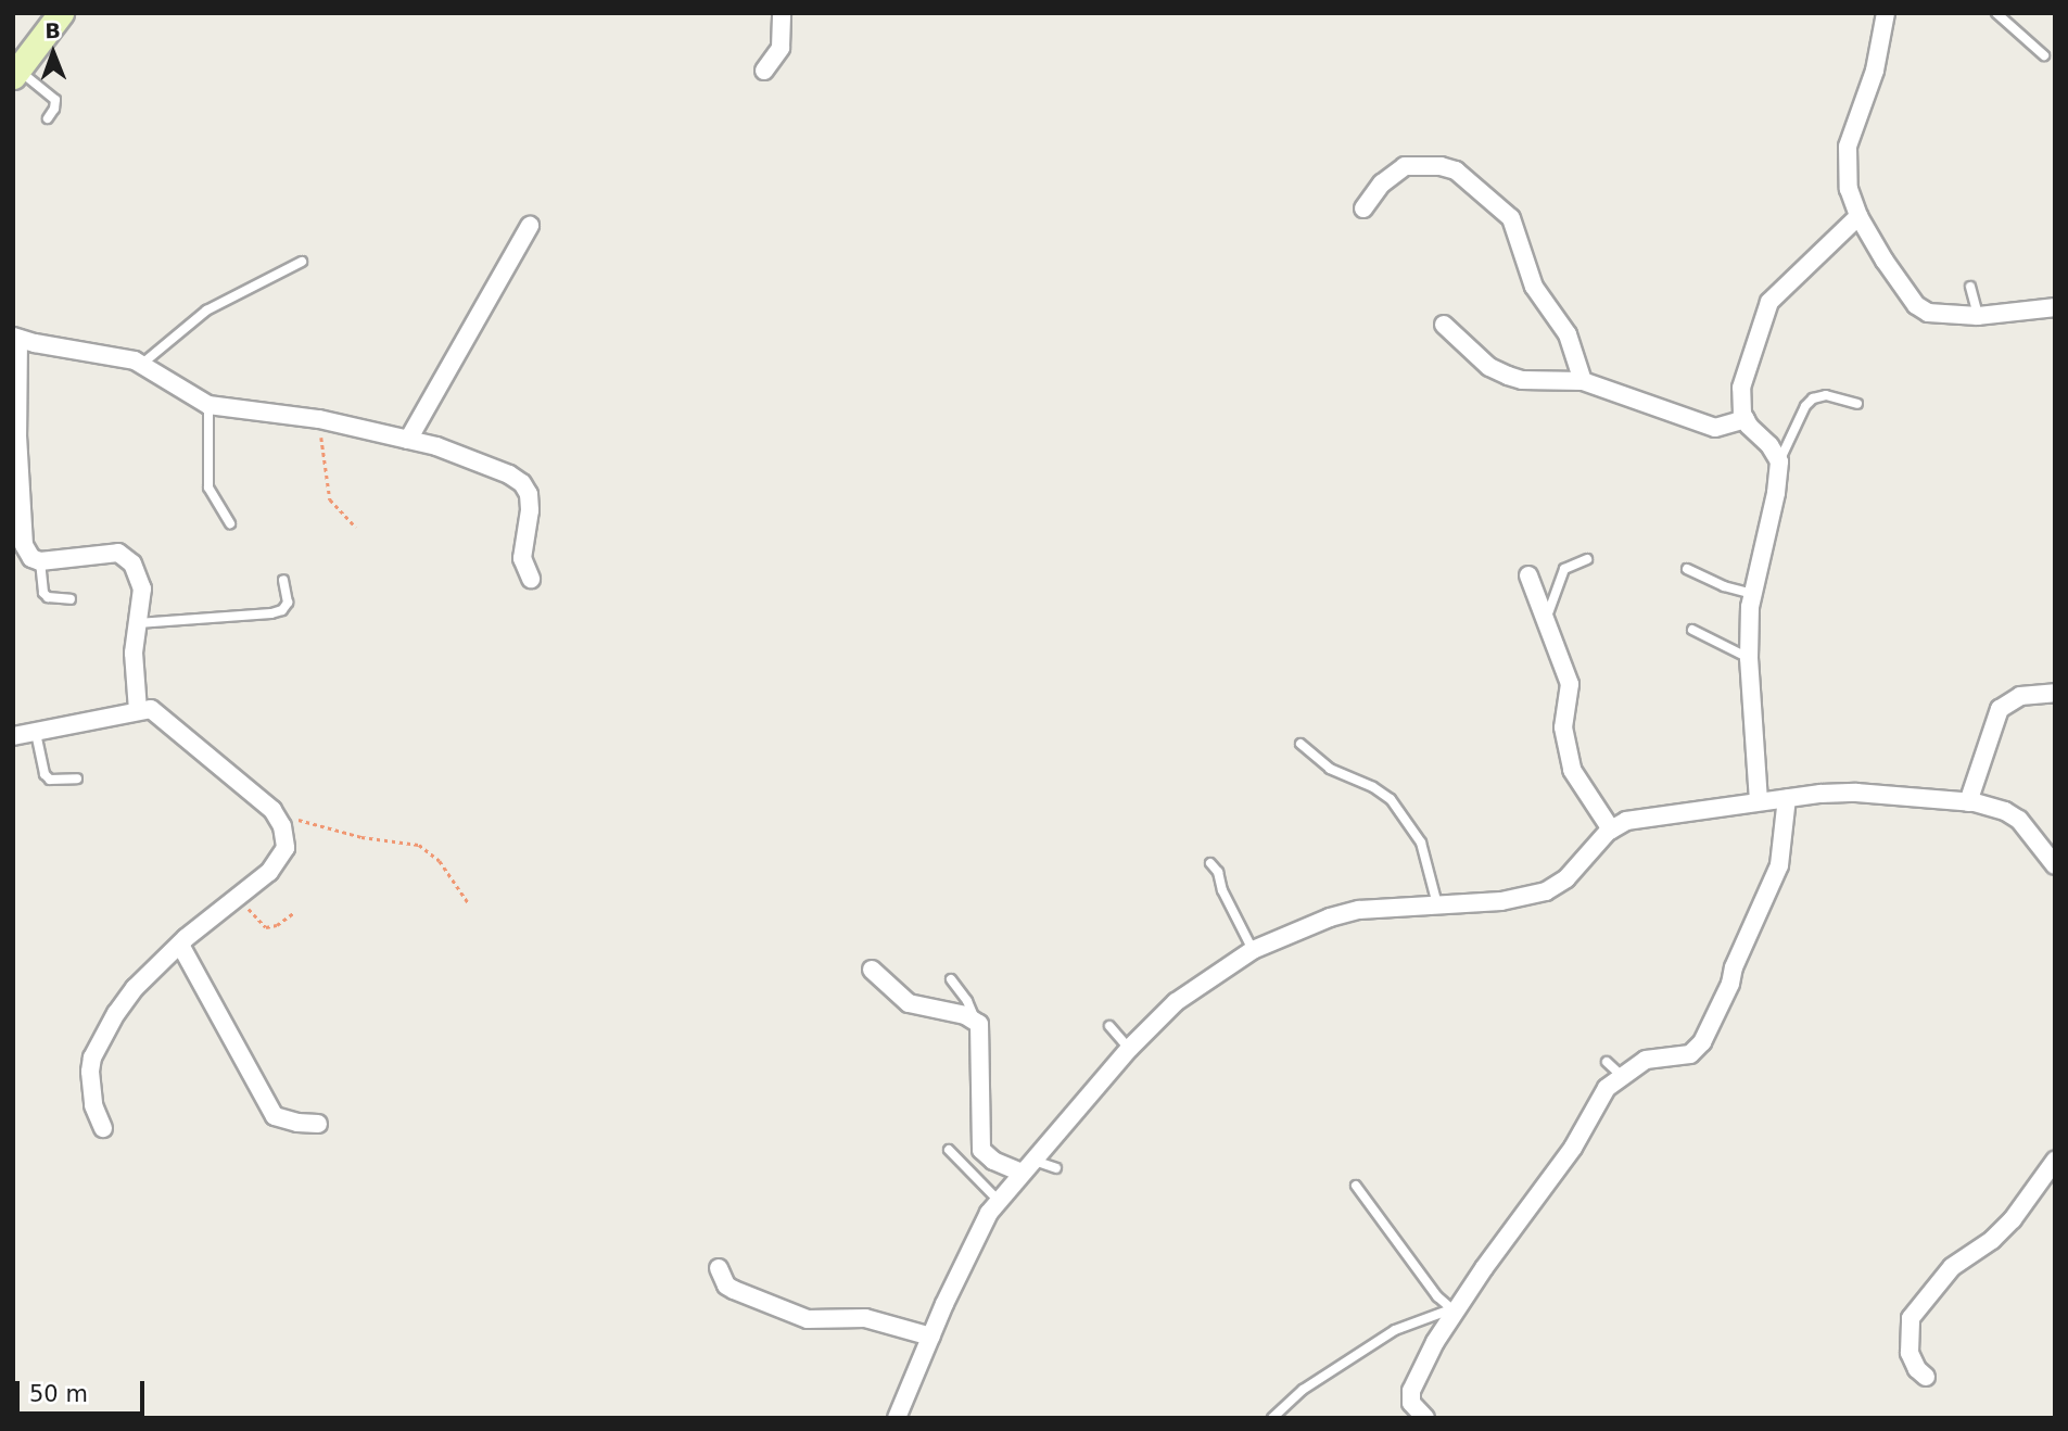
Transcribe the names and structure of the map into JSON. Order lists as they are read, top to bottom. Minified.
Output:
{"scale_bar":"50 m","north":"top"}
